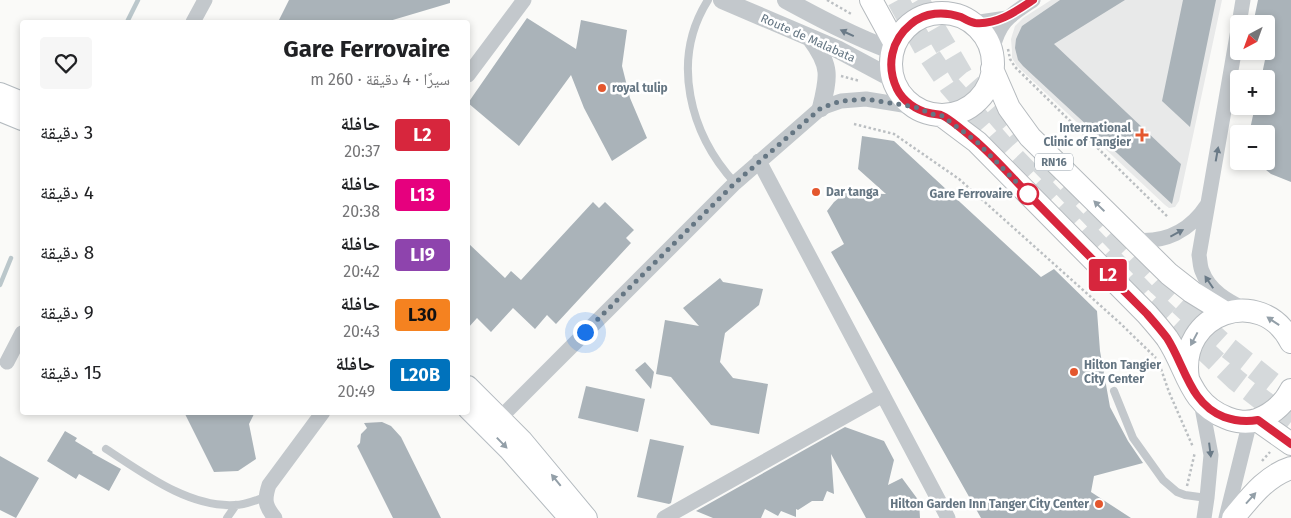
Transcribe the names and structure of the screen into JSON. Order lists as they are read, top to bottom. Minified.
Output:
{"streets":{"main road":["RN16"],"street":["Route de Malabata"]},"crossings":[["Route de Malabata","RN16"]],"places":{"other":["royal tulip","Dar tanga","Gare Ferrovaire","Hilton Tangier City Center","Hilton Garden Inn Tanger City Center"],"health":["International Clinic of Tangier"]},"lines":["bus line L2"],"north":"bottom left","page":{"on_map":"L2","map_buttons":["+","−"],"heading":["Gare Ferrovaire","سيرًا · 4 دقيقة · 260 m"],"list":[{"mark":"L2","name":"حافلة","note":"20:37","value":"3 دقيقة"},{"mark":"L13","name":"حافلة","note":"20:38","value":"4 دقيقة"},{"mark":"LI9","name":"حافلة","note":"20:42","value":"8 دقيقة"},{"mark":"L30","name":"حافلة","note":"20:43","value":"9 دقيقة"},{"mark":"L20B","name":"حافلة","note":"20:49","value":"15 دقيقة"}]}}
